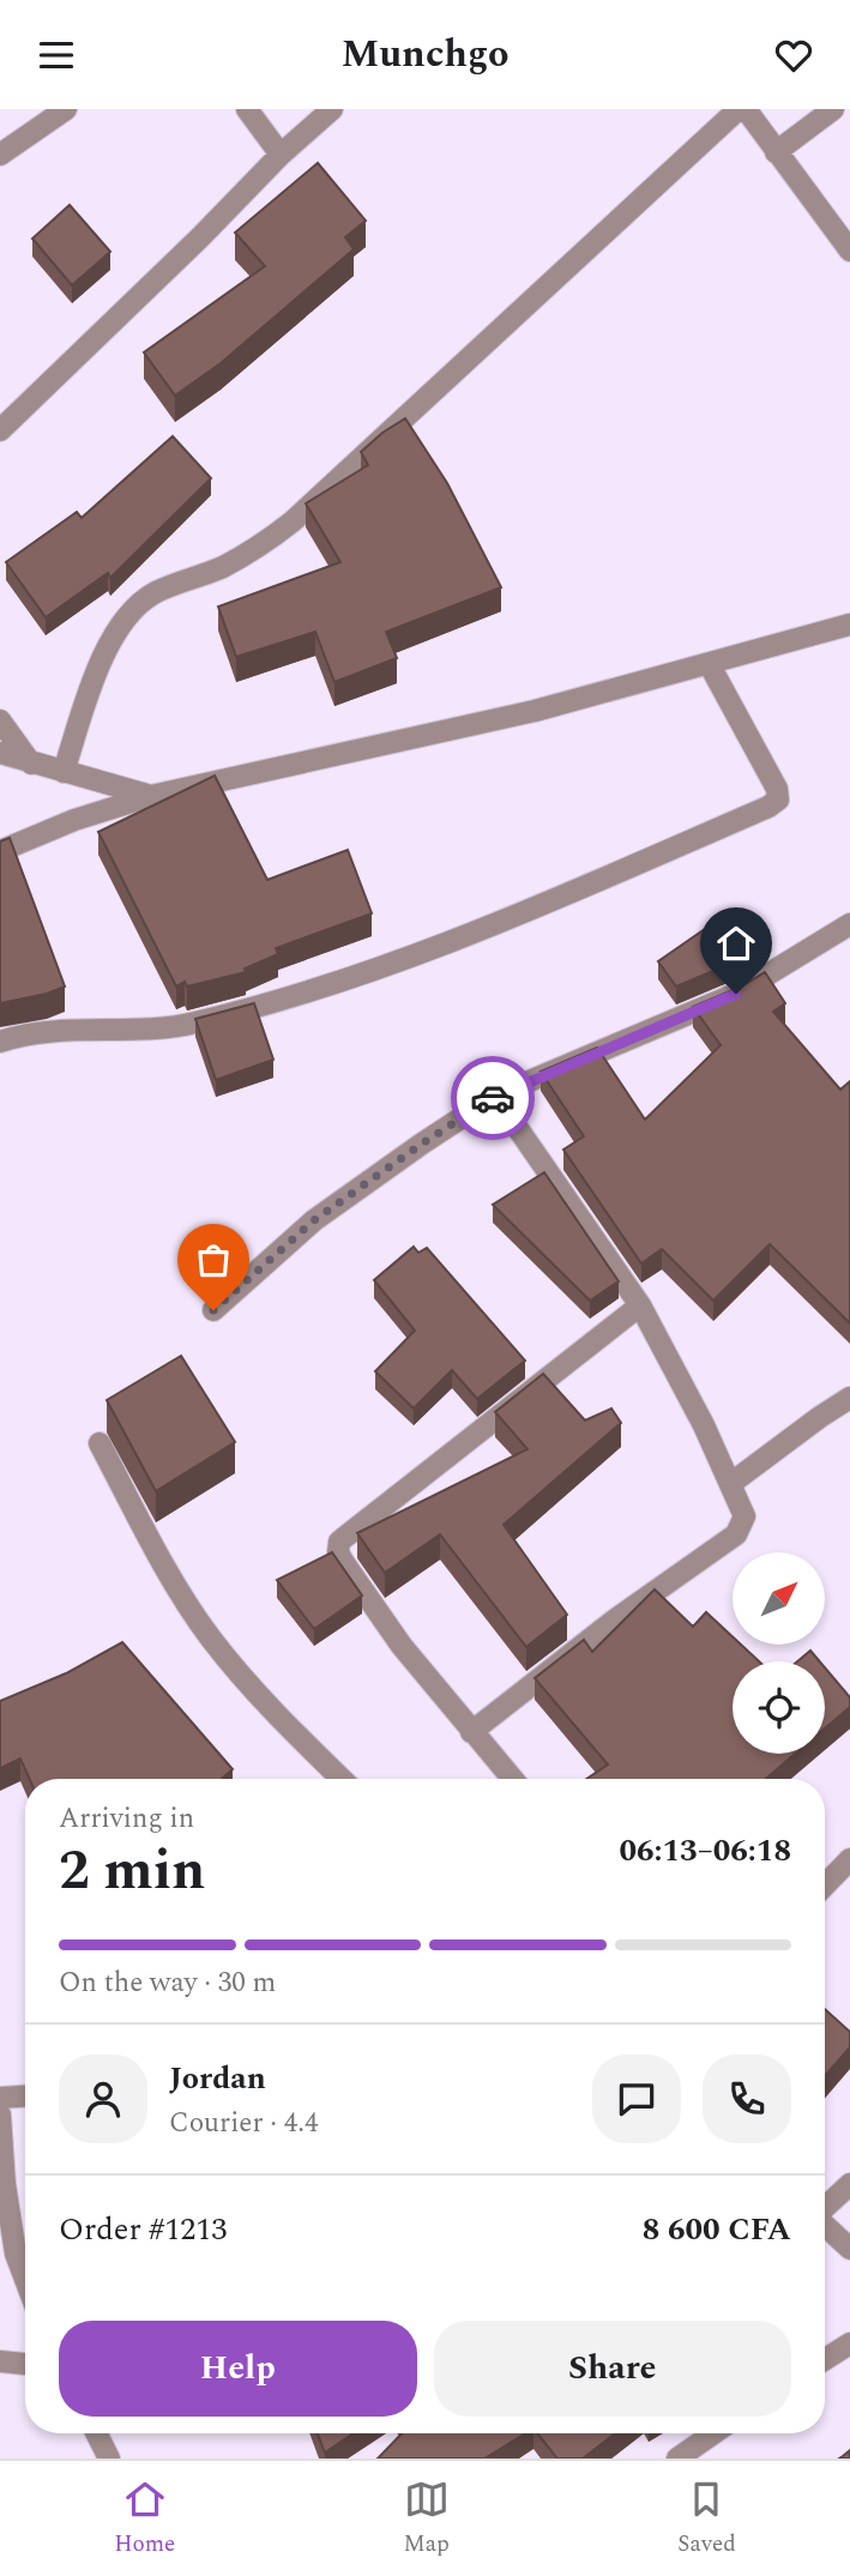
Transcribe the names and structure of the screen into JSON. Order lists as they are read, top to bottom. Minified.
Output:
{"north":"top right","page":{"header":"Munchgo","heading":["2 min","Arriving in","06:13–06:18"],"panel":["Jordan","Courier · 4.4","Order #1213","8 600 CFA"],"bar":"On the way · 30 m","buttons":["Help","Share"],"tabs":["Home","Map","Saved"]}}
